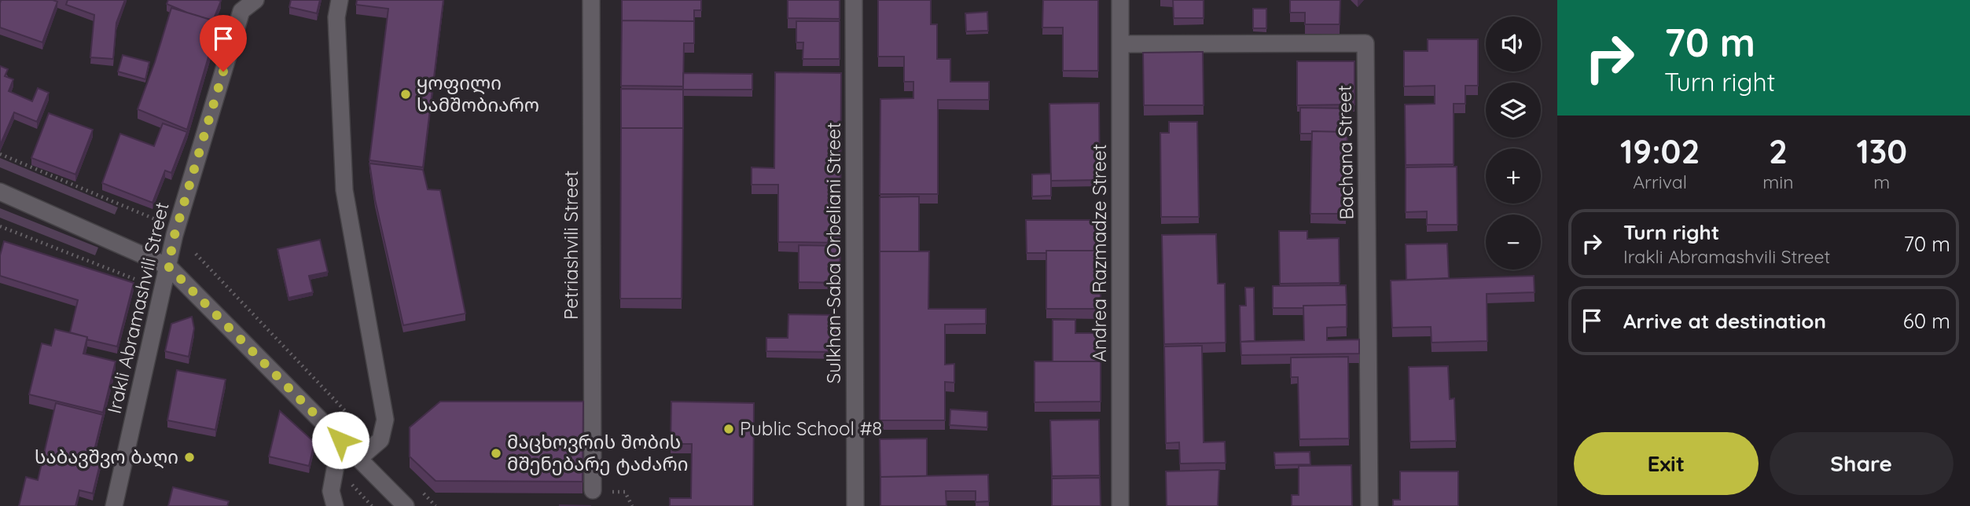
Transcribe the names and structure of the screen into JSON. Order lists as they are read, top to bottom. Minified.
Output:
{"streets":{"street":["Bachana Street","Petriashvili Street","Sulkhan-Saba Orbeliani Street","Andrea Razmadze Street","Irakli Abramashvili Street"]},"crossings":[["Bachana Street","Andrea Razmadze Street"]],"places":["ყოფილი სამშობიარო","Public School #8","მაცხოვრის შობის მშენებარე ტაძარი","საბავშვო ბაღი"],"page":{"turn":["70 m","Turn right"],"map_buttons":["+","−"],"eta":["19:02","Arrival","2","min","130","m"],"list":[{"name":"Turn right","note":"Irakli Abramashvili Street","value":"70 m"},{"name":"Arrive at destination","value":"60 m"}],"buttons":["Exit","Share"]}}
